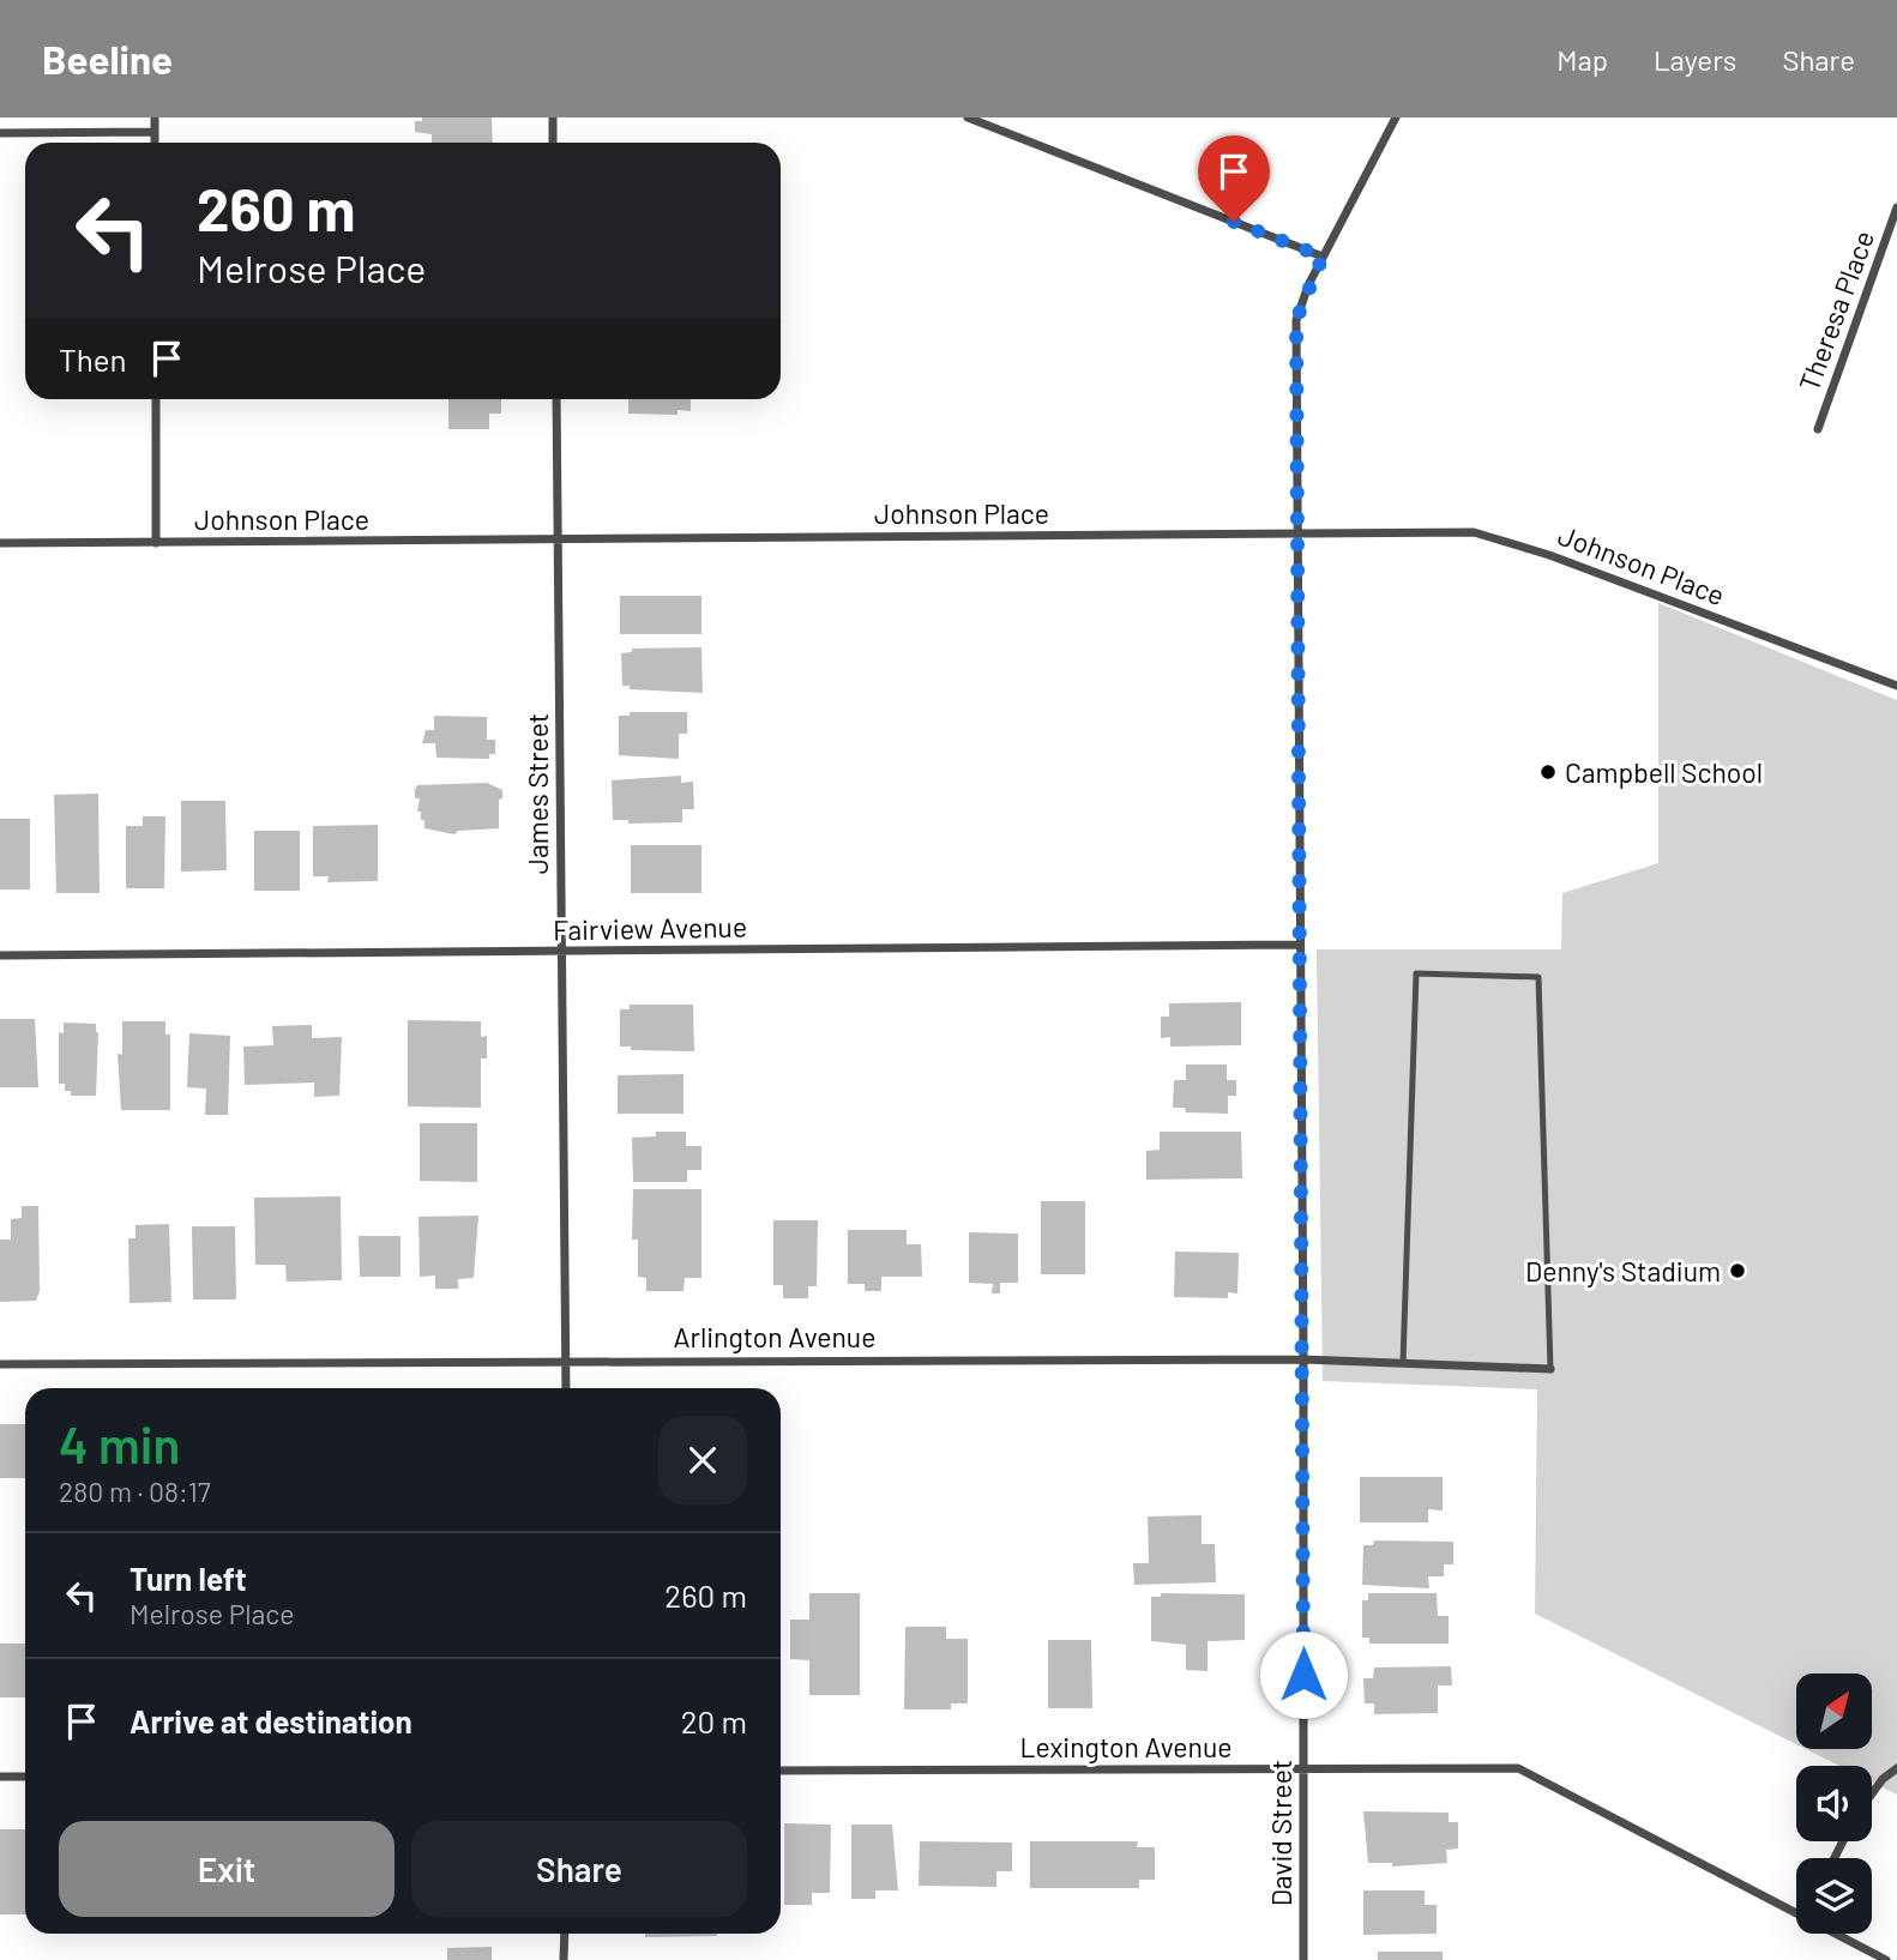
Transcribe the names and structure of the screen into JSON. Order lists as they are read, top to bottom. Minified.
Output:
{"streets":{"street":["Theresa Place","Johnson Place","James Street","Fairview Avenue","Arlington Avenue","Lexington Avenue","David Street"]},"crossings":[["Johnson Place","James Street"],["Johnson Place","David Street"],["James Street","Fairview Avenue"],["James Street","Arlington Avenue"],["Fairview Avenue","David Street"],["Arlington Avenue","David Street"],["Lexington Avenue","David Street"]],"places":["Campbell School","Denny's Stadium"],"north":"top right","page":{"header":"Beeline","nav":["Map","Layers","Share"],"turn":["260 m","Melrose Place"],"then":"Then","heading":["4 min","280 m · 08:17"],"list":[{"name":"Turn left","note":"Melrose Place","value":"260 m"},{"name":"Arrive at destination","value":"20 m"}],"buttons":["Exit","Share"]}}
